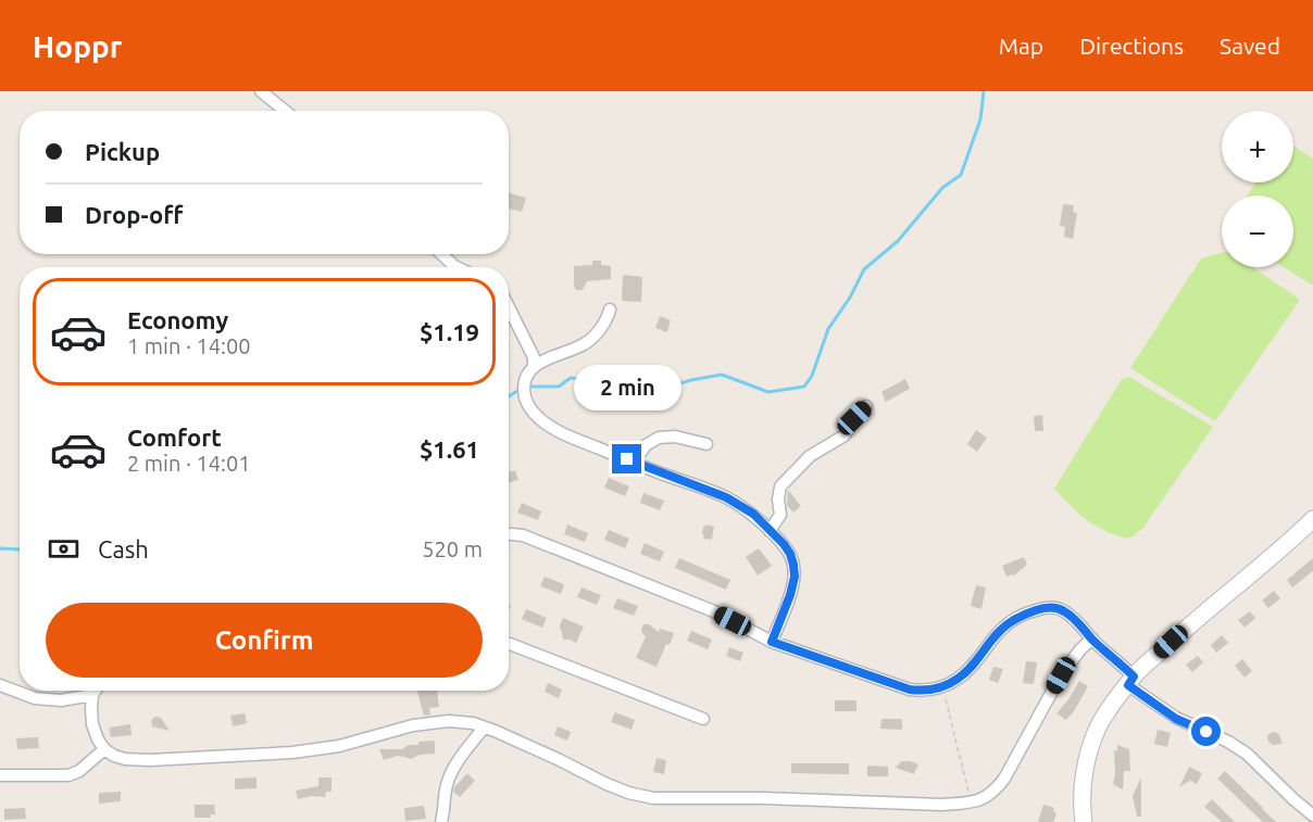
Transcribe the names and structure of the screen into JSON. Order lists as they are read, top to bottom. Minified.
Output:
{"page":{"header":"Hoppr","nav":["Map","Directions","Saved"],"map_buttons":["+","−"],"banner":["Pickup","Drop-off"],"list":[{"name":"Economy","note":"1 min · 14:00","value":"$1.19"},{"name":"Comfort","note":"2 min · 14:01","value":"$1.61"}],"bubble":"2 min","pay":["Cash","520 m"],"buttons":"Confirm"}}
